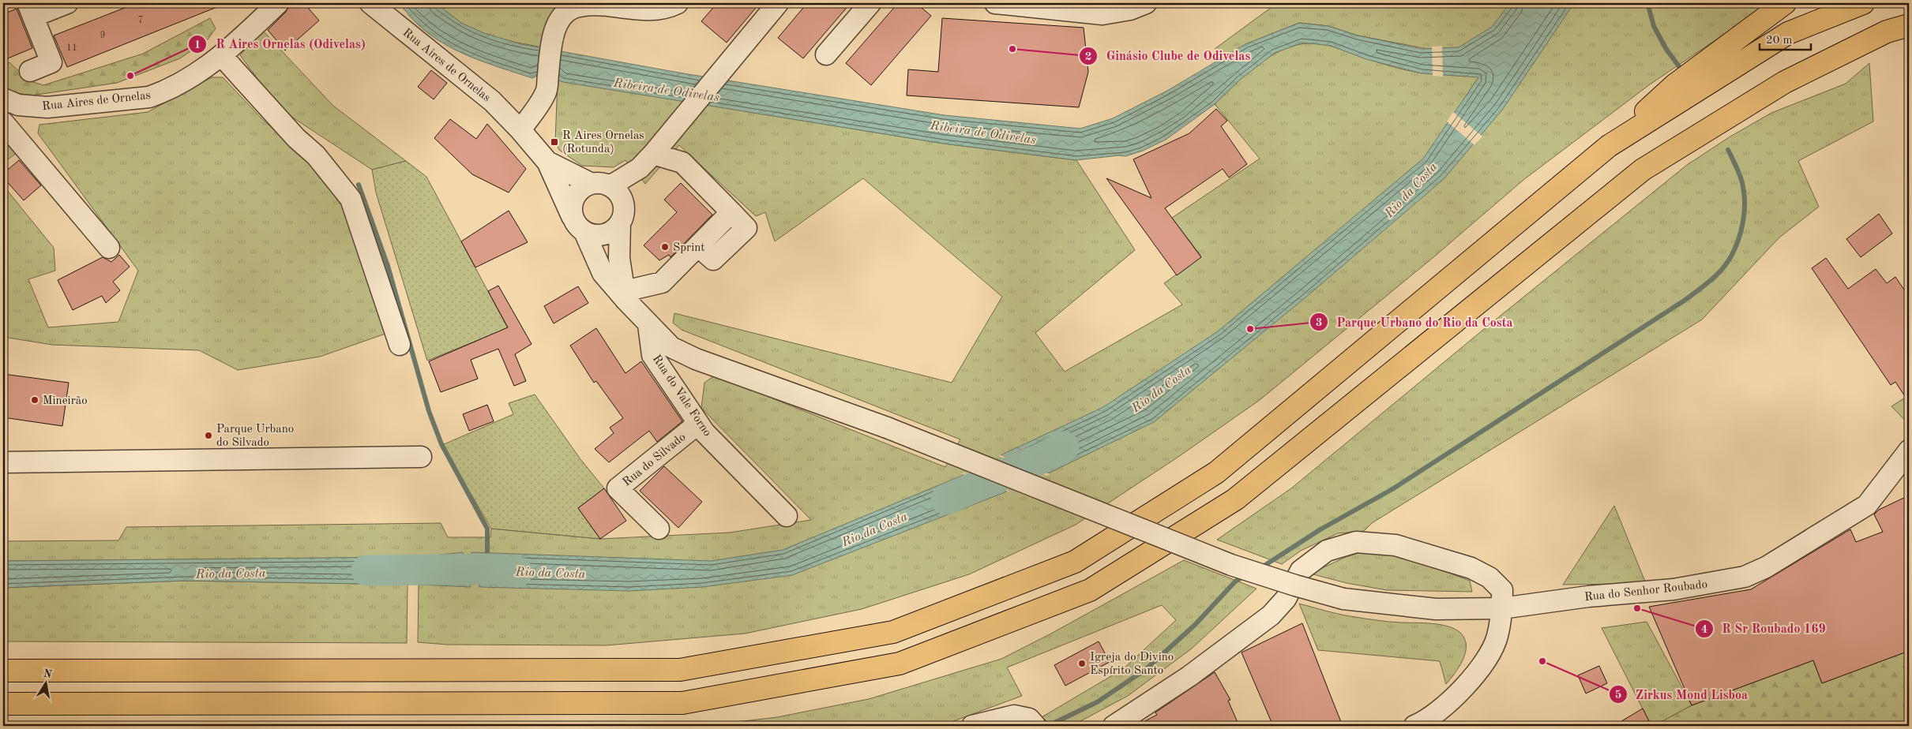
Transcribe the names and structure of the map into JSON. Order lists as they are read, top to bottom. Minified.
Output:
{"streets":{"street":["Rua Aires de Ornelas","Rua do Vale Forno","Rua do Silvado","Rua do Senhor Roubado"]},"crossings":[["Rua do Vale Forno","Rua do Silvado"],["Rua do Vale Forno","Rua do Senhor Roubado"]],"water":["Ribeira de Odivelas","Rio da Costa"],"places":{"other":["Ginásio Clube de Odivelas","R Aires Ornelas (Odivelas)","Sprint","Parque Urbano do Rio da Costa","Mineirão","Parque Urbano do Silvado","R Sr Roubado 169","Zirkus Mond Lisboa","Igreja do Divino Espírito Santo"],"transit":["R Aires Ornelas (Rotunda)"]},"house_numbers":["7","9","11"],"scale_bar":"20 m","north":"top"}
